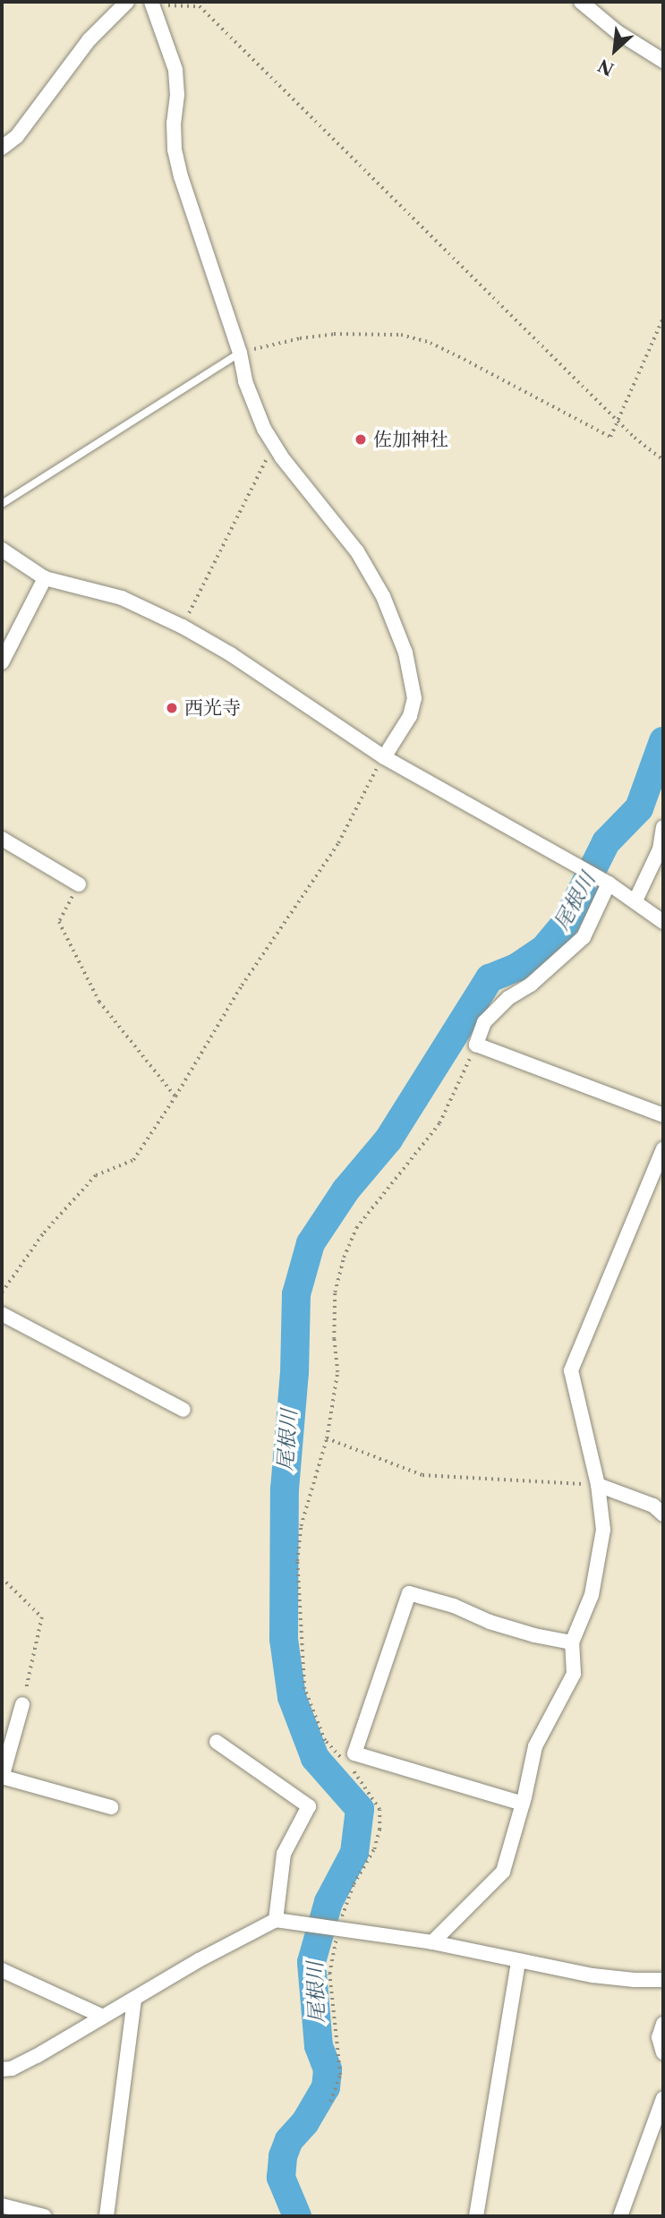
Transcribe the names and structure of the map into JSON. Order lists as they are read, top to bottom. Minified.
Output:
{"water":["尾根川"],"places":["佐加神社","西光寺"],"north":"bottom left"}
